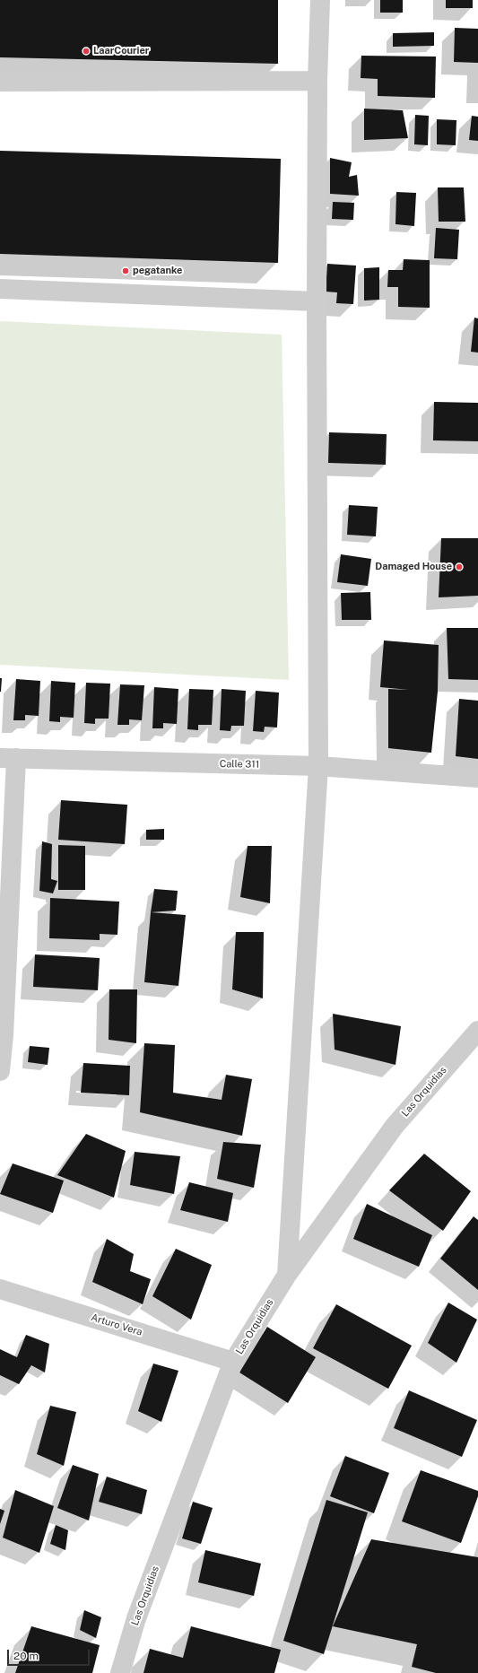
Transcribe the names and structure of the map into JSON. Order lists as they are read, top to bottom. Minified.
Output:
{"streets":{"street":["Calle 311","Las Orquidias","Arturo Vera"]},"crossings":[["Las Orquidias","Arturo Vera"]],"places":["LaarCourier","pegatanke","Damaged House"],"scale_bar":"20 m"}
